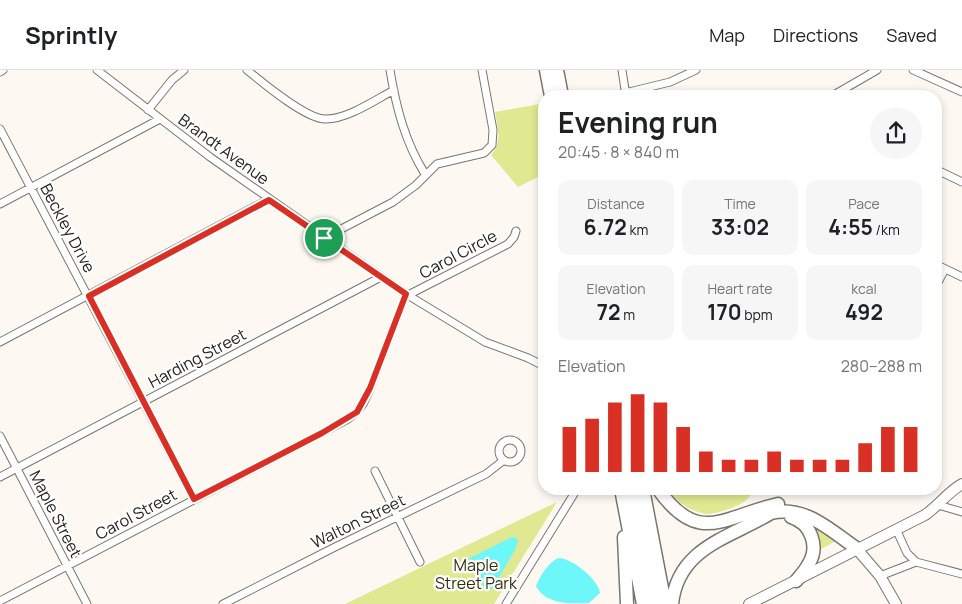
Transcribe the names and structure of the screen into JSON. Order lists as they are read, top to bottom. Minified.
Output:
{"streets":{"street":["Brandt Avenue","Beckley Drive","Carol Circle","Harding Street","Maple Street","Carol Street","Walton Street"]},"crossings":[["Brandt Avenue","Carol Circle"],["Brandt Avenue","Harding Street"],["Brandt Avenue","Carol Street"],["Beckley Drive","Harding Street"],["Beckley Drive","Carol Street"],["Carol Circle","Carol Street"],["Harding Street","Maple Street"],["Maple Street","Carol Street"]],"parks":["Maple Street Park"],"page":{"header":"Sprintly","nav":["Map","Directions","Saved"],"heading":["Evening run","20:45 · 8 × 840 m"],"stats":[["Distance","6.72 km"],["Time","33:02"],["Pace","4:55 /km"],["Elevation","72 m"],["Heart rate","170 bpm"],["kcal","492"]],"chart":["Elevation","280–288 m"]}}
